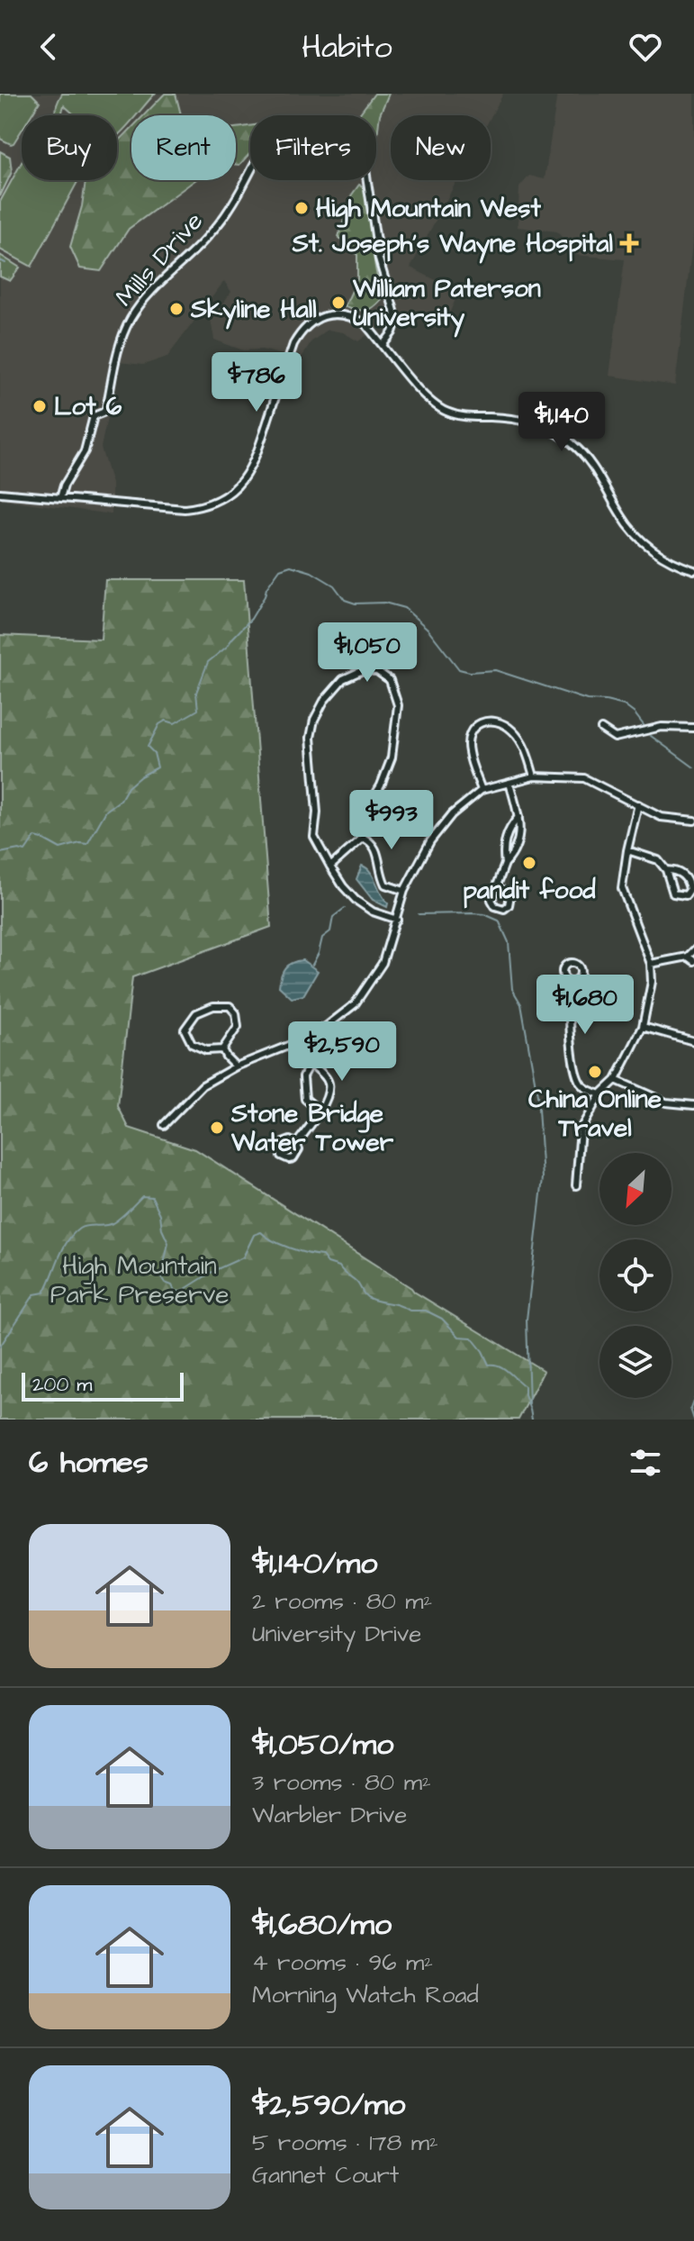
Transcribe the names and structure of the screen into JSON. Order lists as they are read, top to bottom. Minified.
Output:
{"streets":{"street":["Mills Drive"]},"parks":["High Mountain Park Preserve"],"places":{"other":["High Mountain West","William Paterson University","Skyline Hall","Lot 6","pandit food","China Online Travel","Stone Bridge Water Tower"],"health":["St. Joseph's Wayne Hospital"]},"scale_bar":"200 m","north":"bottom left","page":{"header":"Habito","chip":["Buy","Rent","Filters","New"],"price":["$786","$1,140","$1,050","$993","$1,680","$2,590"],"scale":"200 m","heading":"6 homes","list":[{"name":"$1,140/mo","note":"2 rooms · 80 m² · University Drive"},{"name":"$1,050/mo","note":"3 rooms · 80 m² · Warbler Drive"},{"name":"$1,680/mo","note":"4 rooms · 96 m² · Morning Watch Road"},{"name":"$2,590/mo","note":"5 rooms · 178 m² · Gannet Court"}]}}
